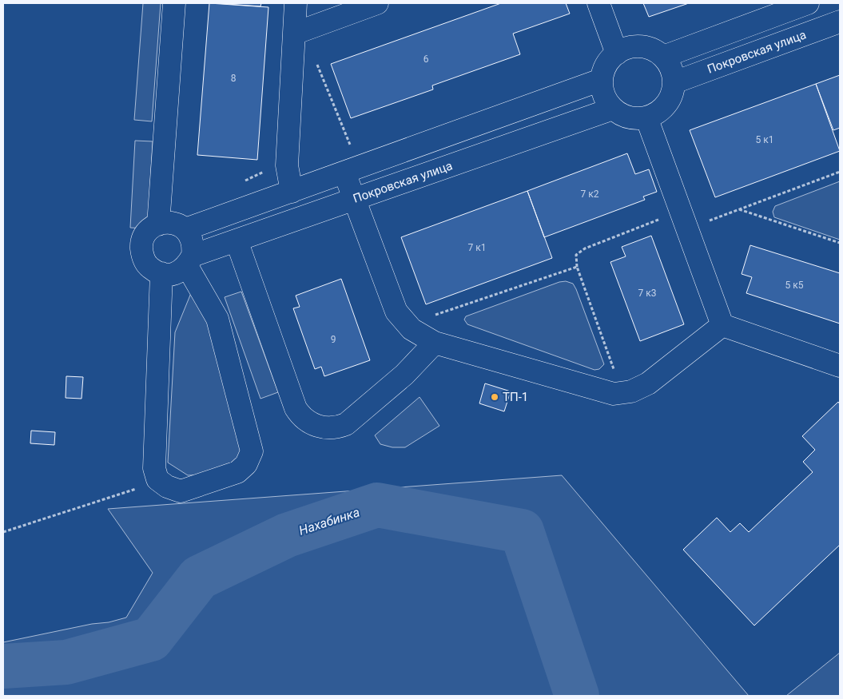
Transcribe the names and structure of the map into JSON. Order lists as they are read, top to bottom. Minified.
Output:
{"streets":{"street":["Покровская улица"]},"water":["Нахабинка"],"places":["ТП-1"],"house_numbers":["6","8","5 к1","7 к2","7 к1","5 к5","7 к3","9"]}
